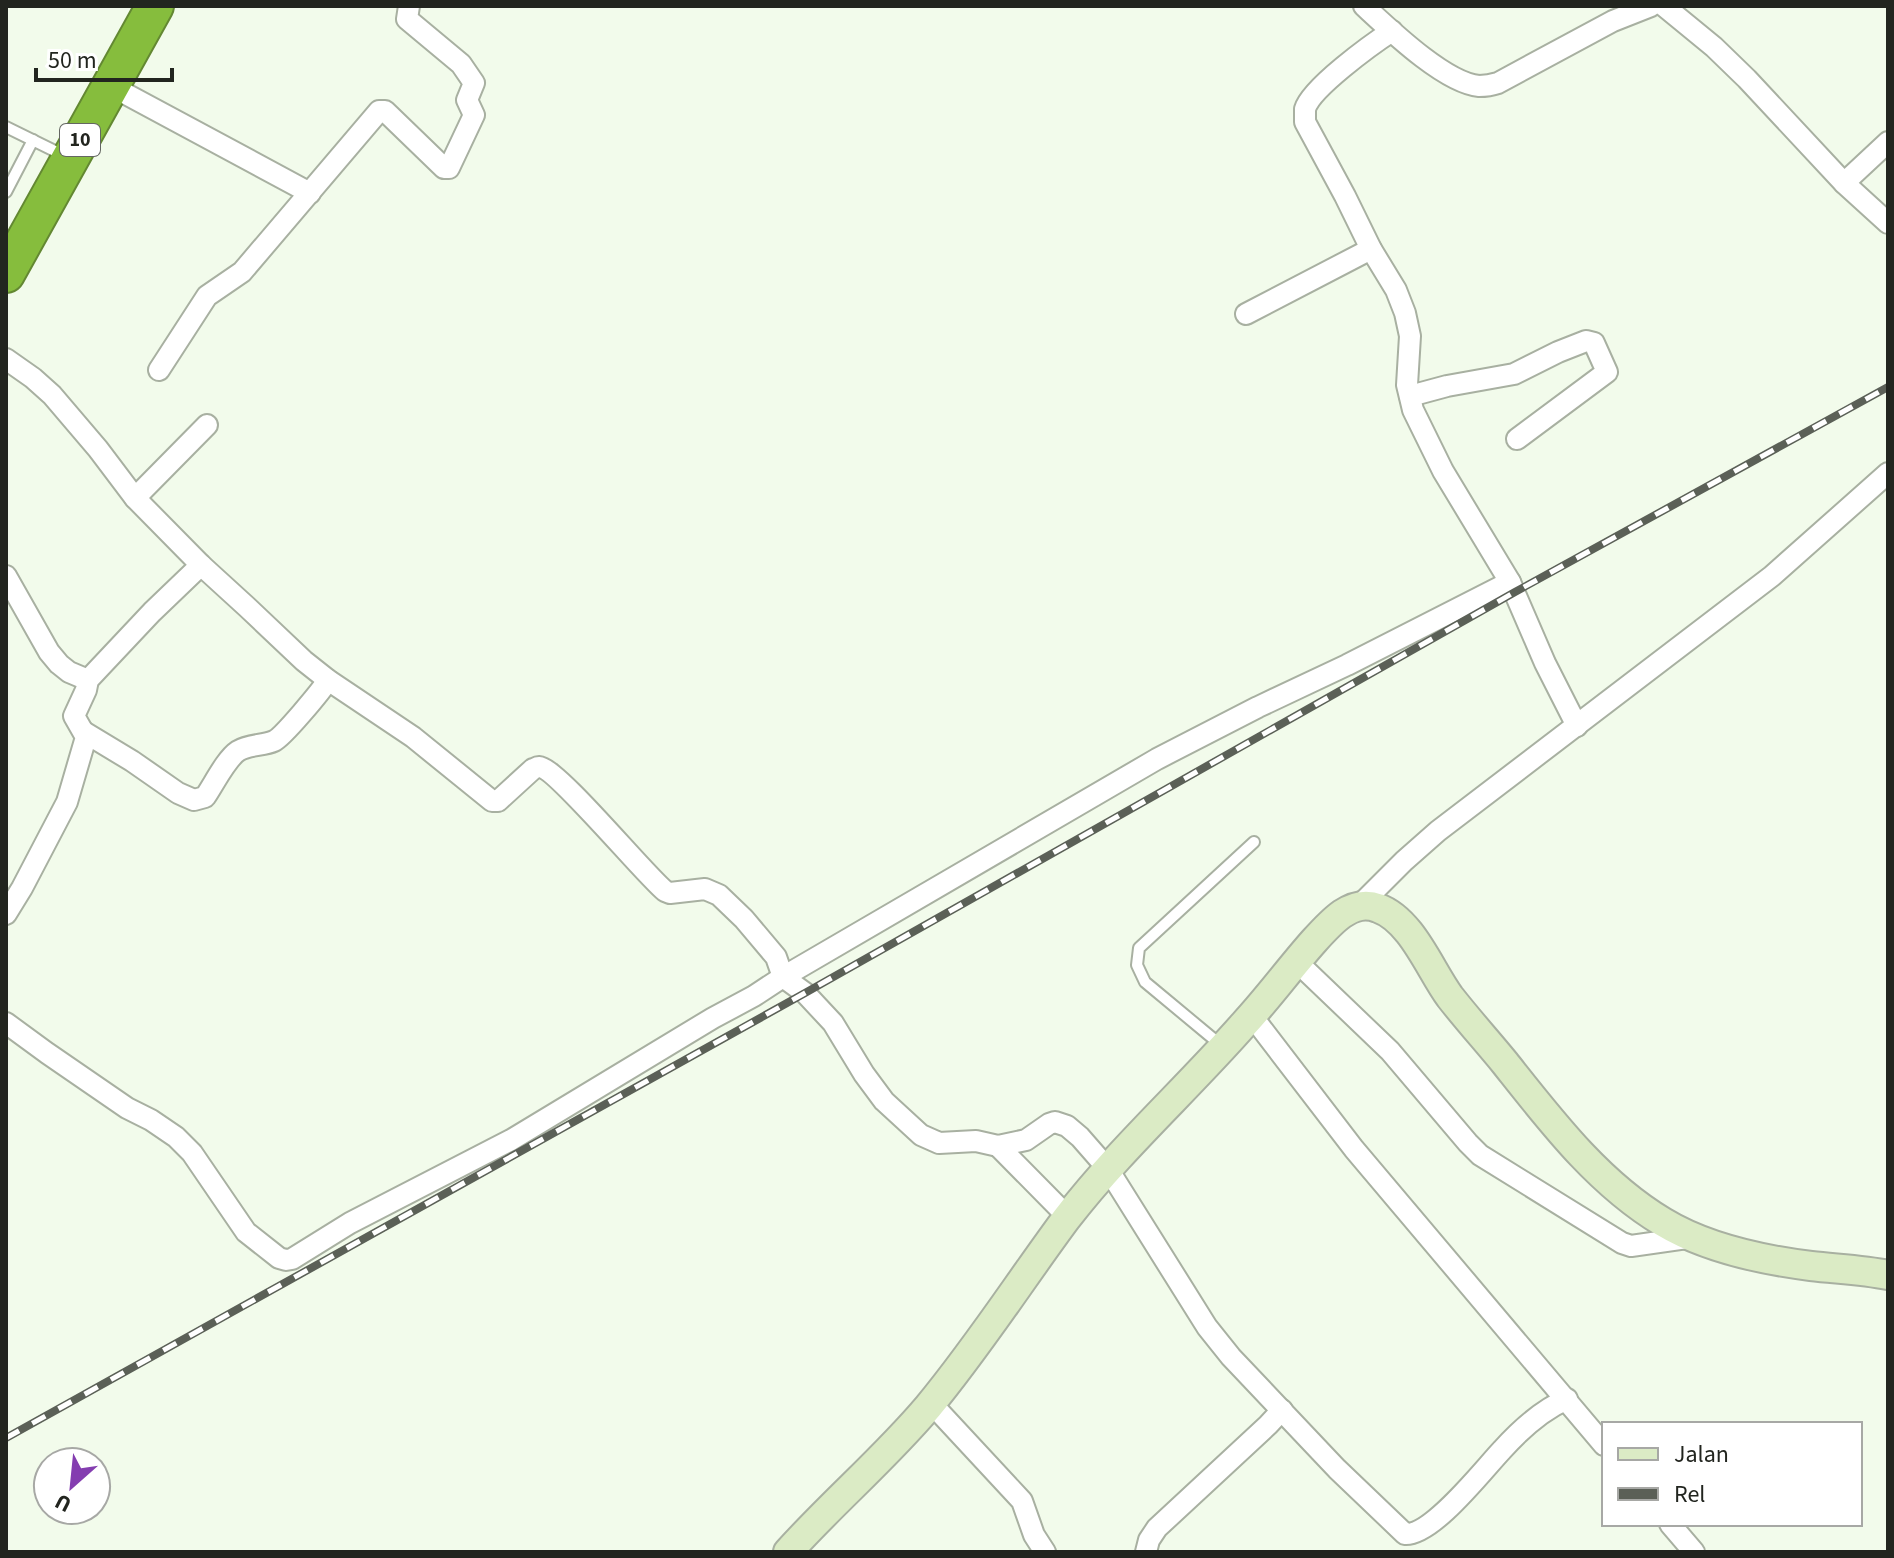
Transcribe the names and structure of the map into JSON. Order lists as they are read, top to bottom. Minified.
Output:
{"streets":{"highway":["10"]},"legend":["Jalan","Rel"],"scale_bar":"50 m","north":"bottom left"}
